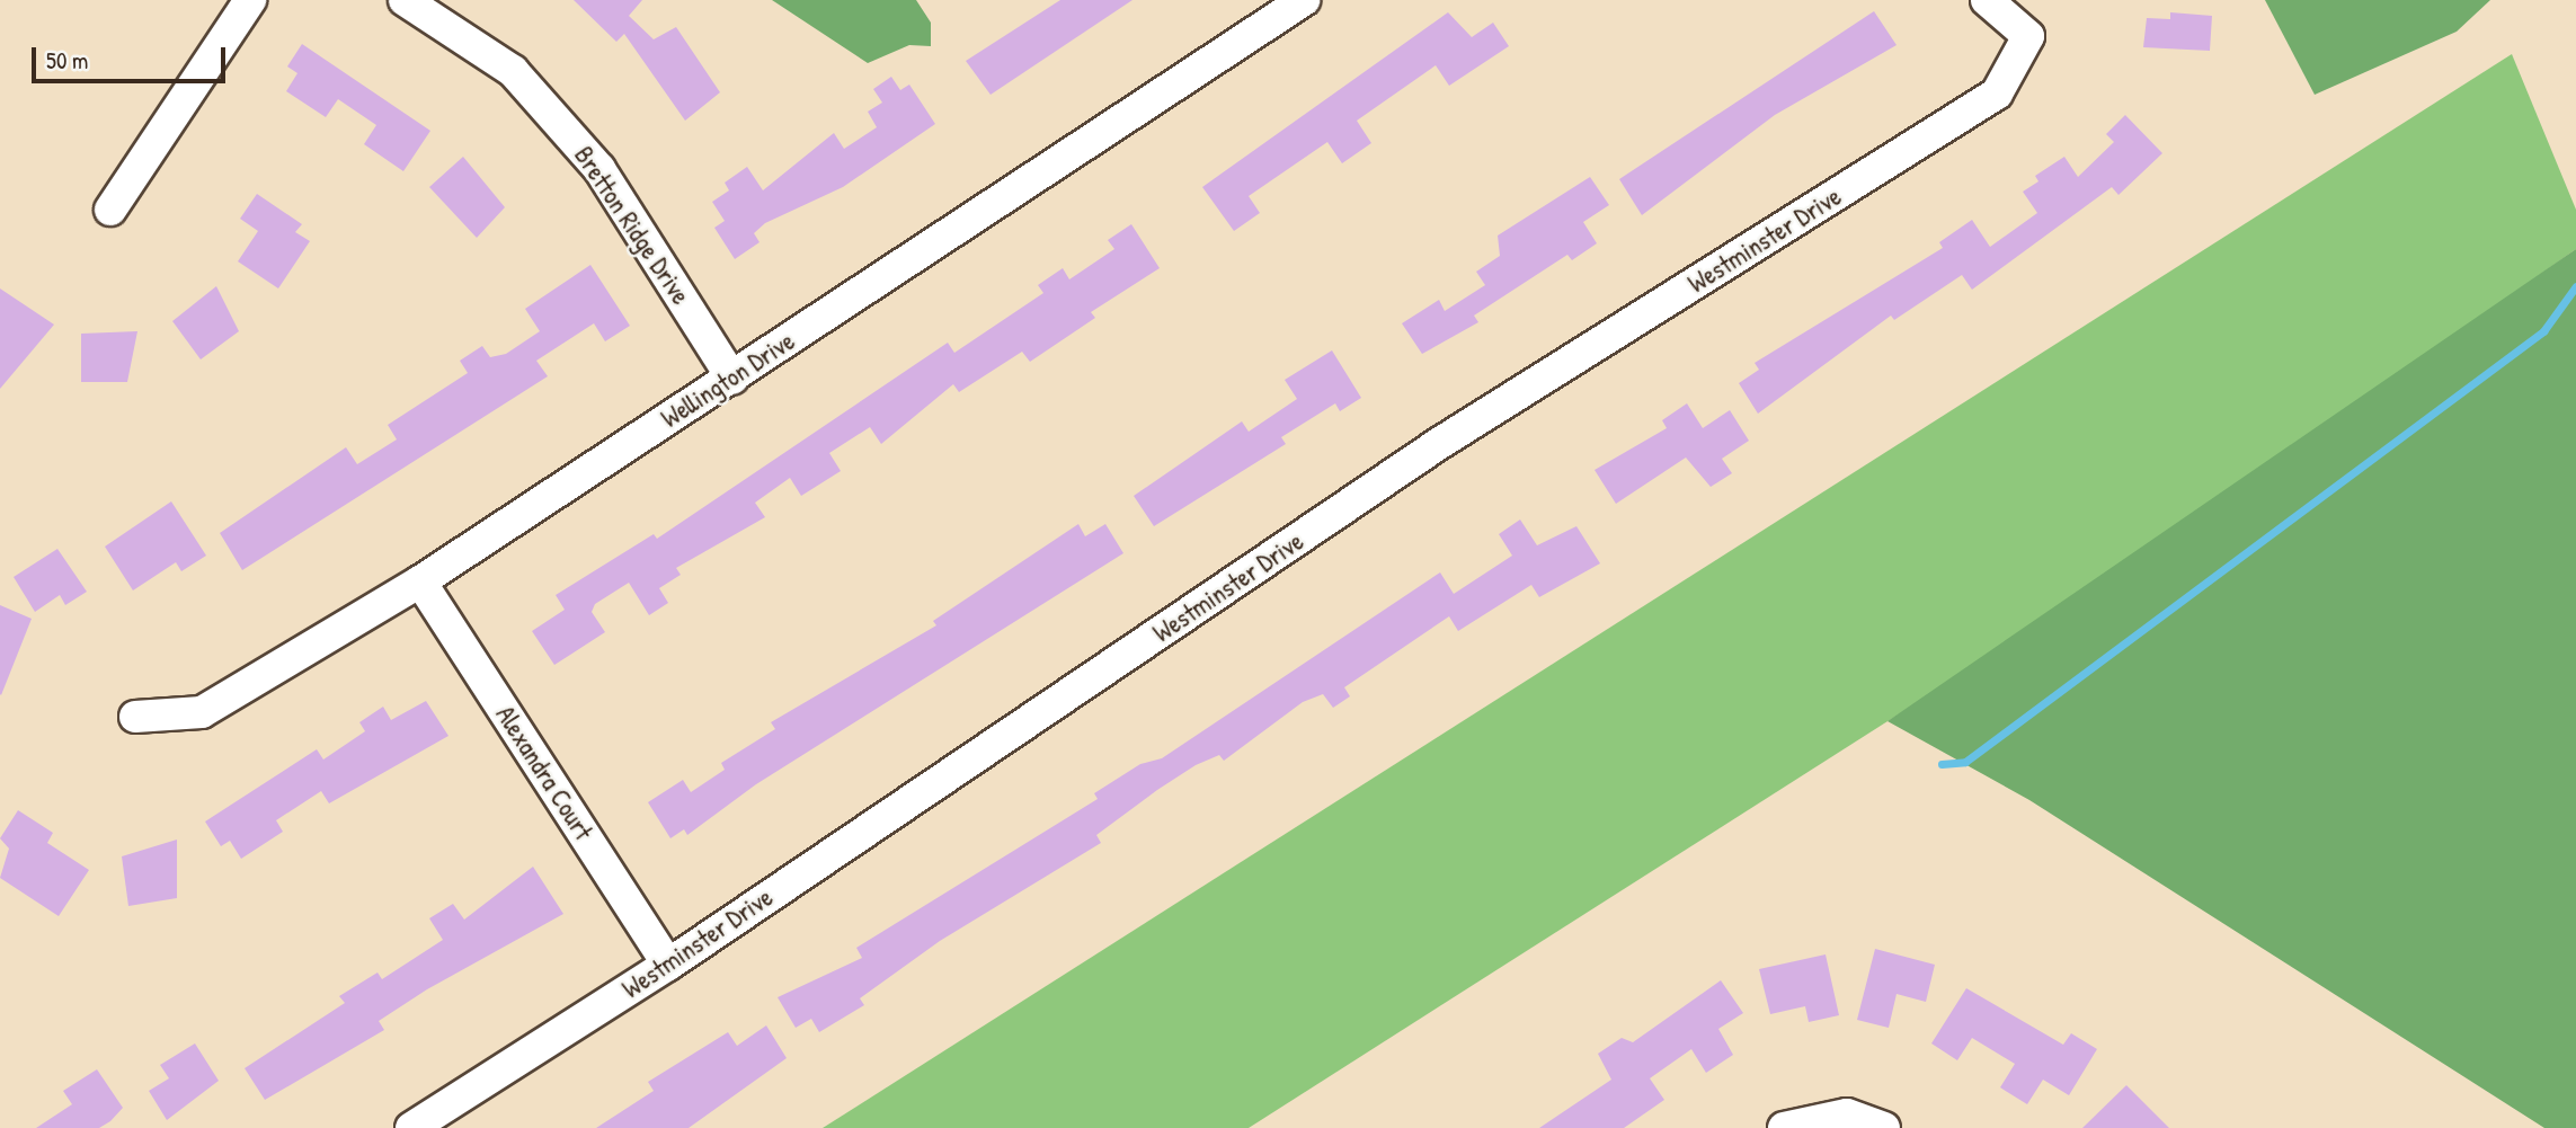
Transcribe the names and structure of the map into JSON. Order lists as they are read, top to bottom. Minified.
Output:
{"streets":{"street":["Bretton Ridge Drive","Westminster Drive","Wellington Drive","Alexandra Court"]},"crossings":[["Bretton Ridge Drive","Wellington Drive"],["Westminster Drive","Alexandra Court"],["Wellington Drive","Alexandra Court"]],"scale_bar":"50 m"}
